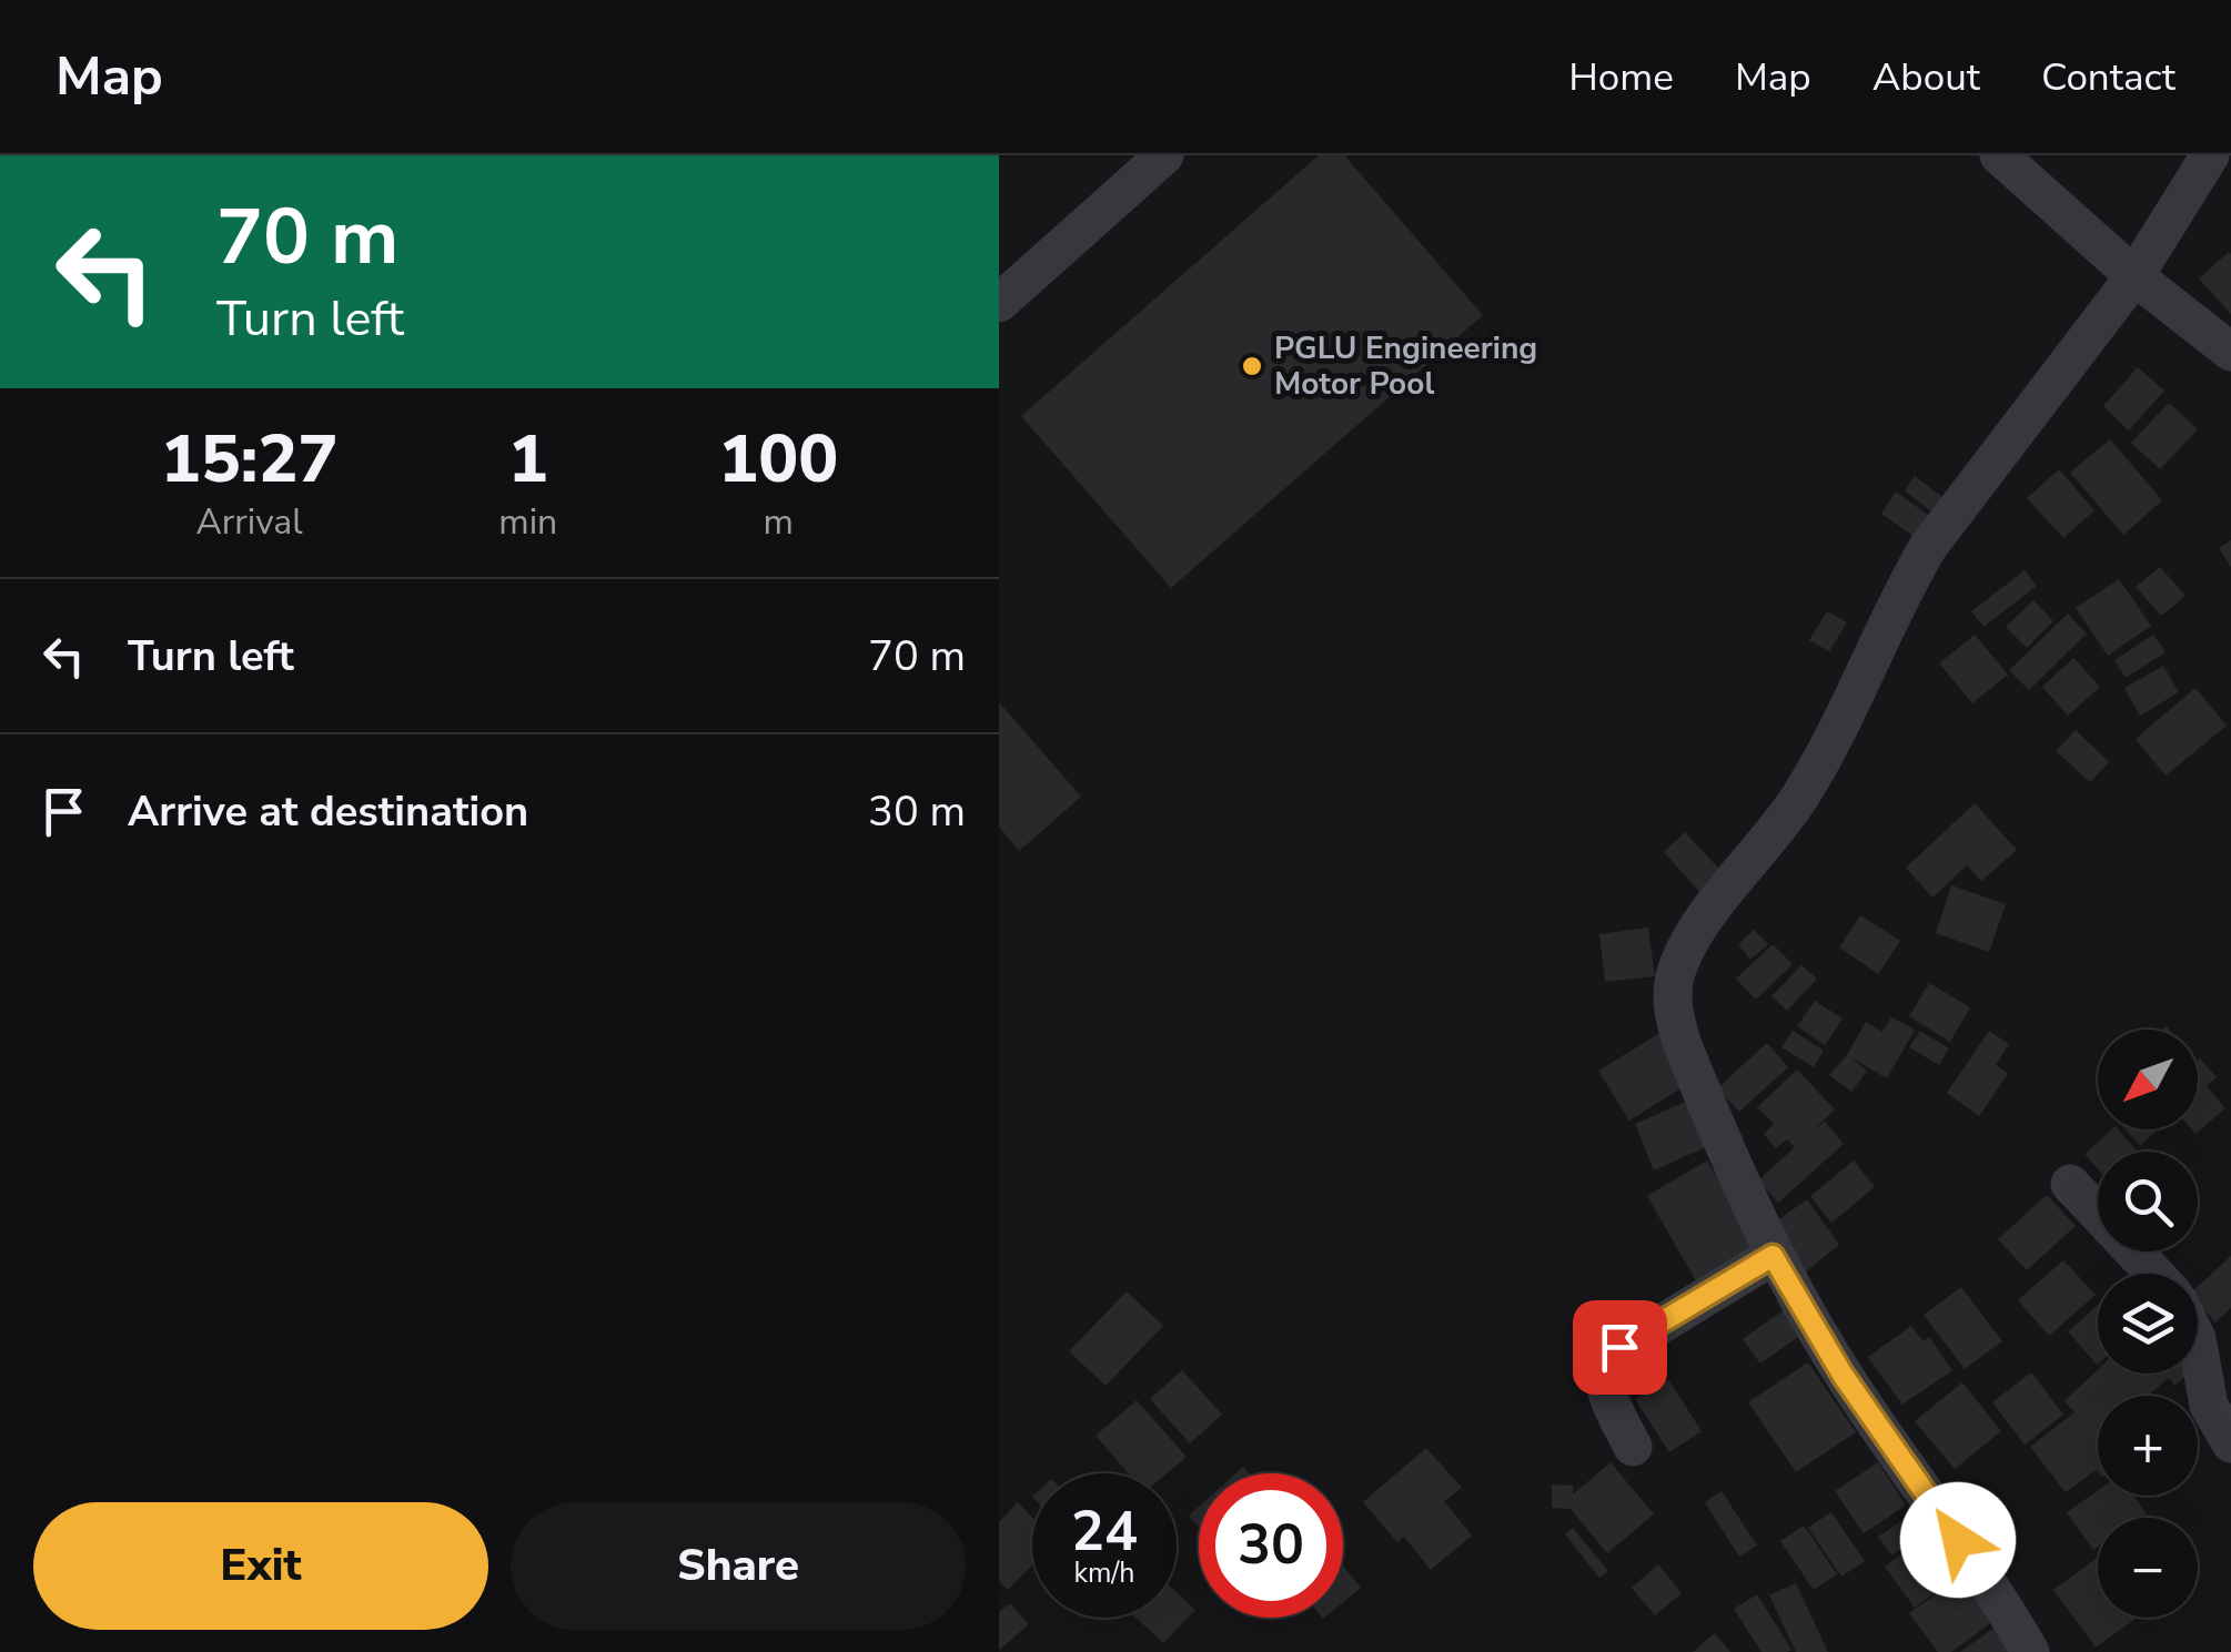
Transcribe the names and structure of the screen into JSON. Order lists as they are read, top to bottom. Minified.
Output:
{"places":["PGLU Engineering Motor Pool"],"north":"bottom left","page":{"header":"Map","nav":["Home","Map","About","Contact"],"turn":["70 m","Turn left"],"eta":["15:27","Arrival","1","min","100","m"],"list":[{"name":"Turn left","value":"70 m"},{"name":"Arrive at destination","value":"30 m"}],"map_buttons":["+","−"],"speed":"24 km/h","limit":"30","buttons":["Exit","Share"]}}
